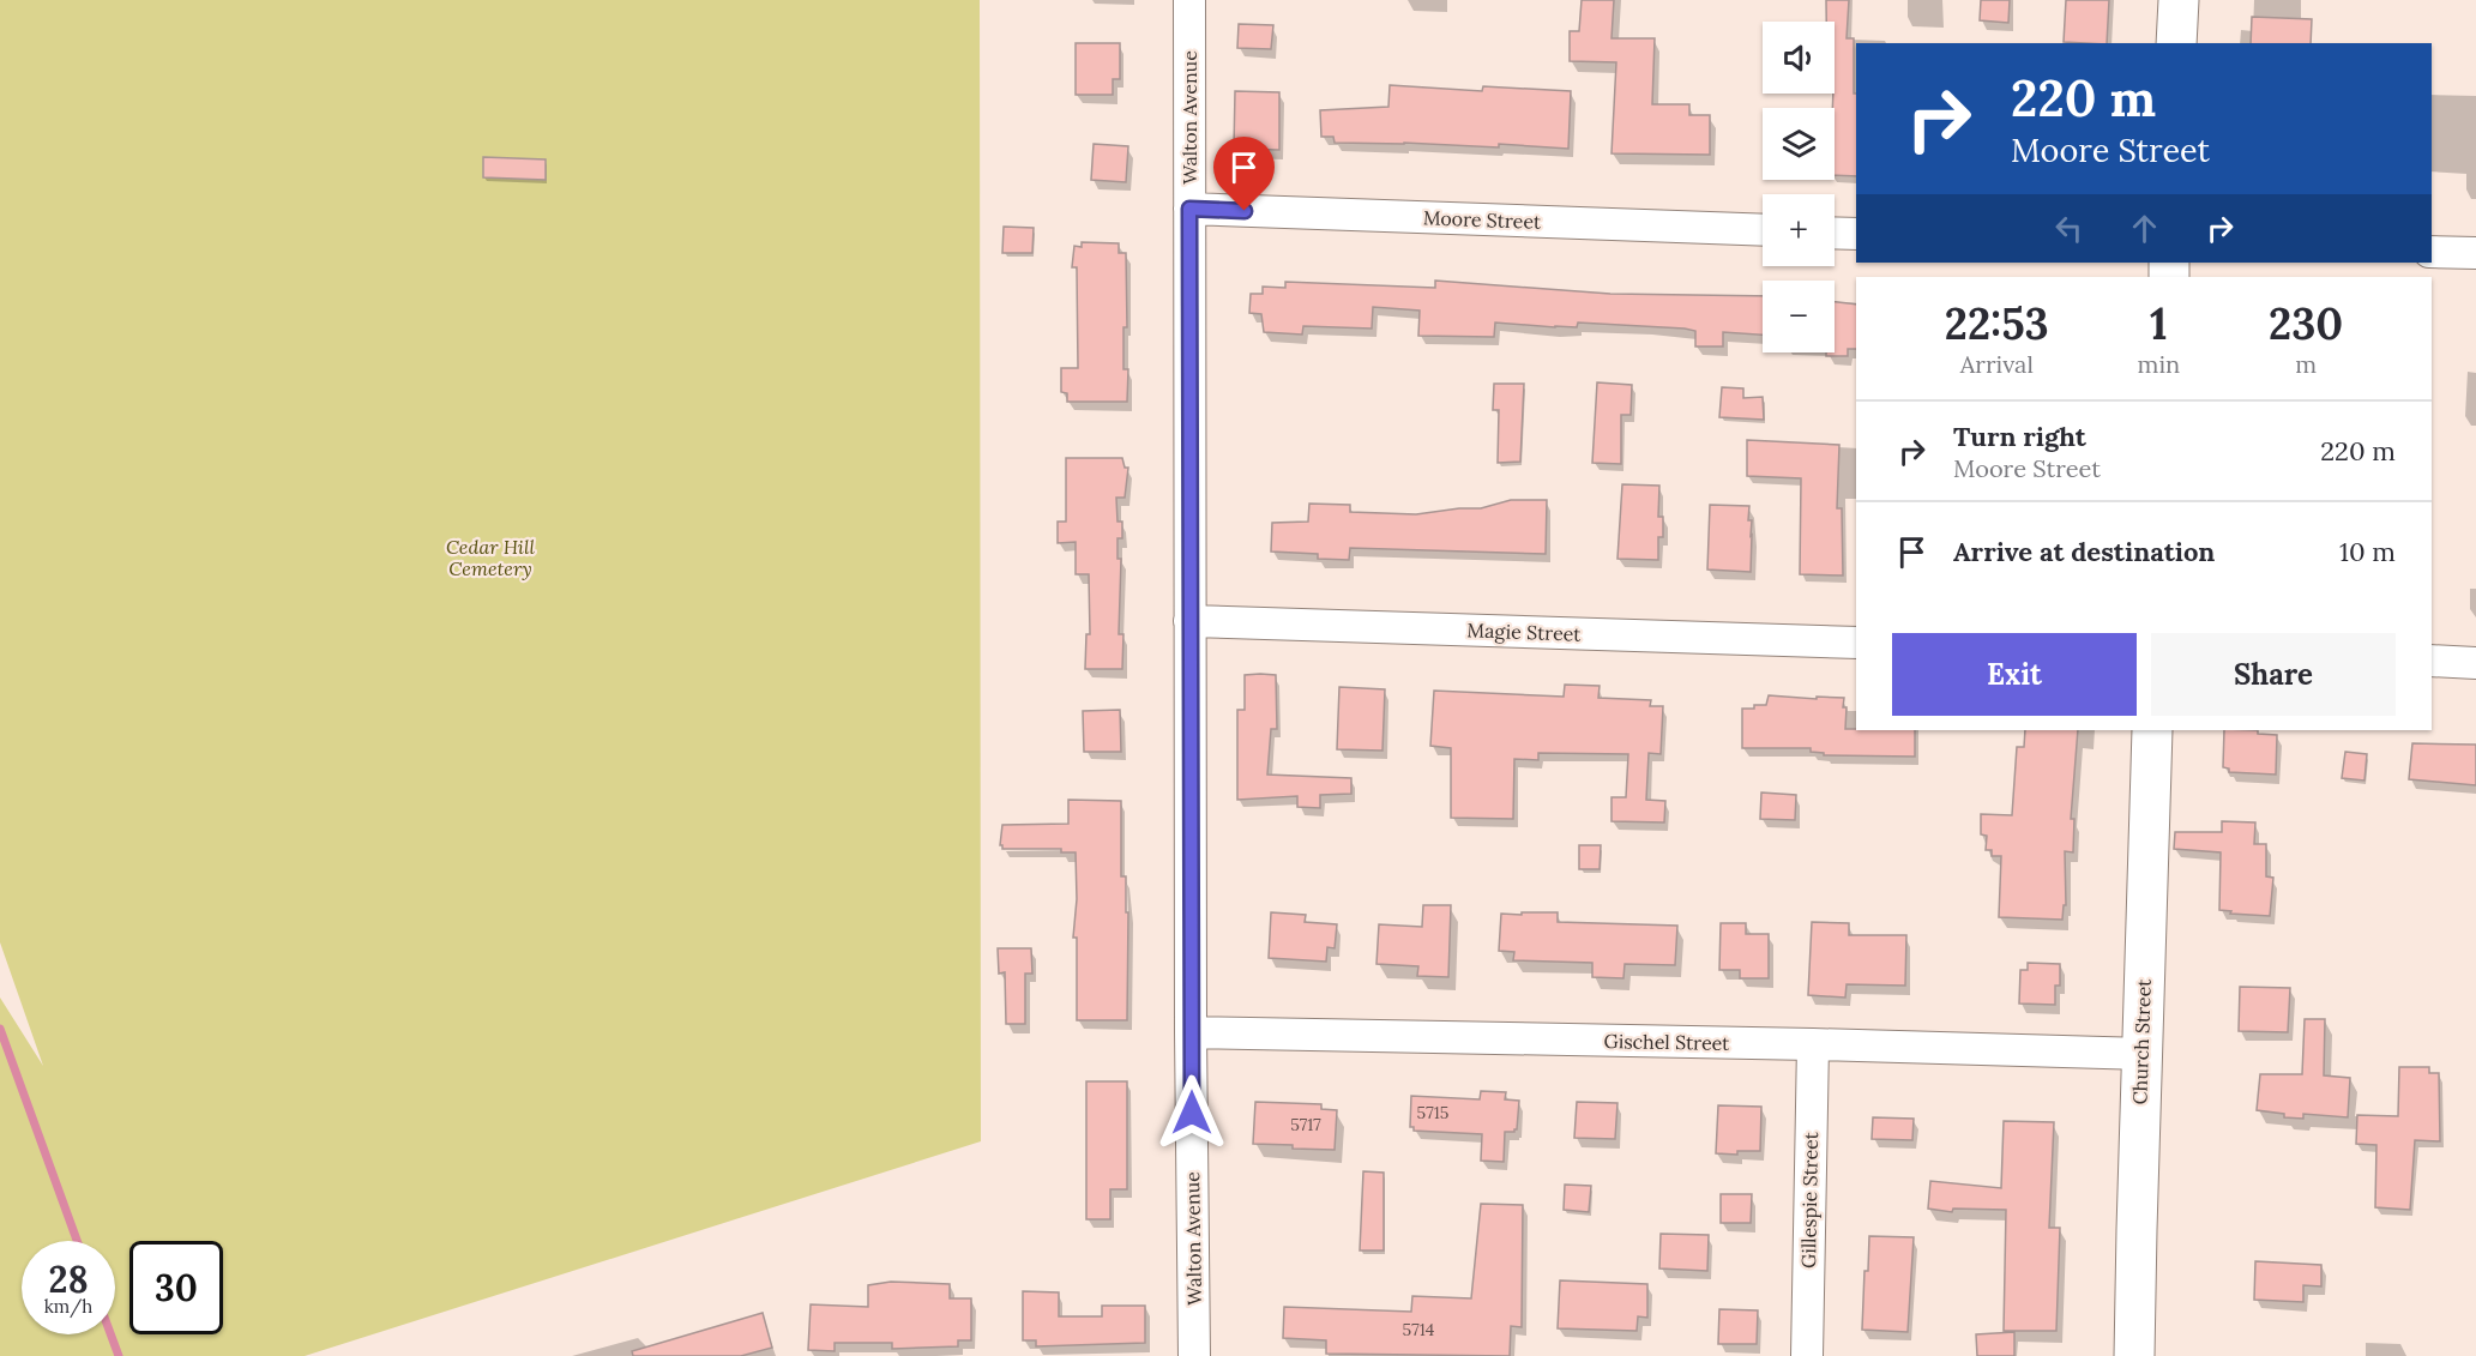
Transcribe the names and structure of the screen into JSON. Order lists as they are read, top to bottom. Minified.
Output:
{"streets":{"main road":["Church Street"],"street":["Walton Avenue","Moore Street","Magie Street","Gischel Street","Gillespie Street"]},"crossings":[["Walton Avenue","Moore Street"],["Walton Avenue","Magie Street"],["Walton Avenue","Gischel Street"],["Gischel Street","Church Street"],["Gischel Street","Gillespie Street"]],"parks":["Cedar Hill Cemetery"],"house_numbers":["5715","5717","5714"],"page":{"map_buttons":["+","−"],"turn":["220 m","Moore Street"],"eta":["22:53","Arrival","1","min","230","m"],"list":[{"name":"Turn right","note":"Moore Street","value":"220 m"},{"name":"Arrive at destination","value":"10 m"}],"buttons":["Exit","Share"],"speed":"28 km/h","limit":"30"}}
